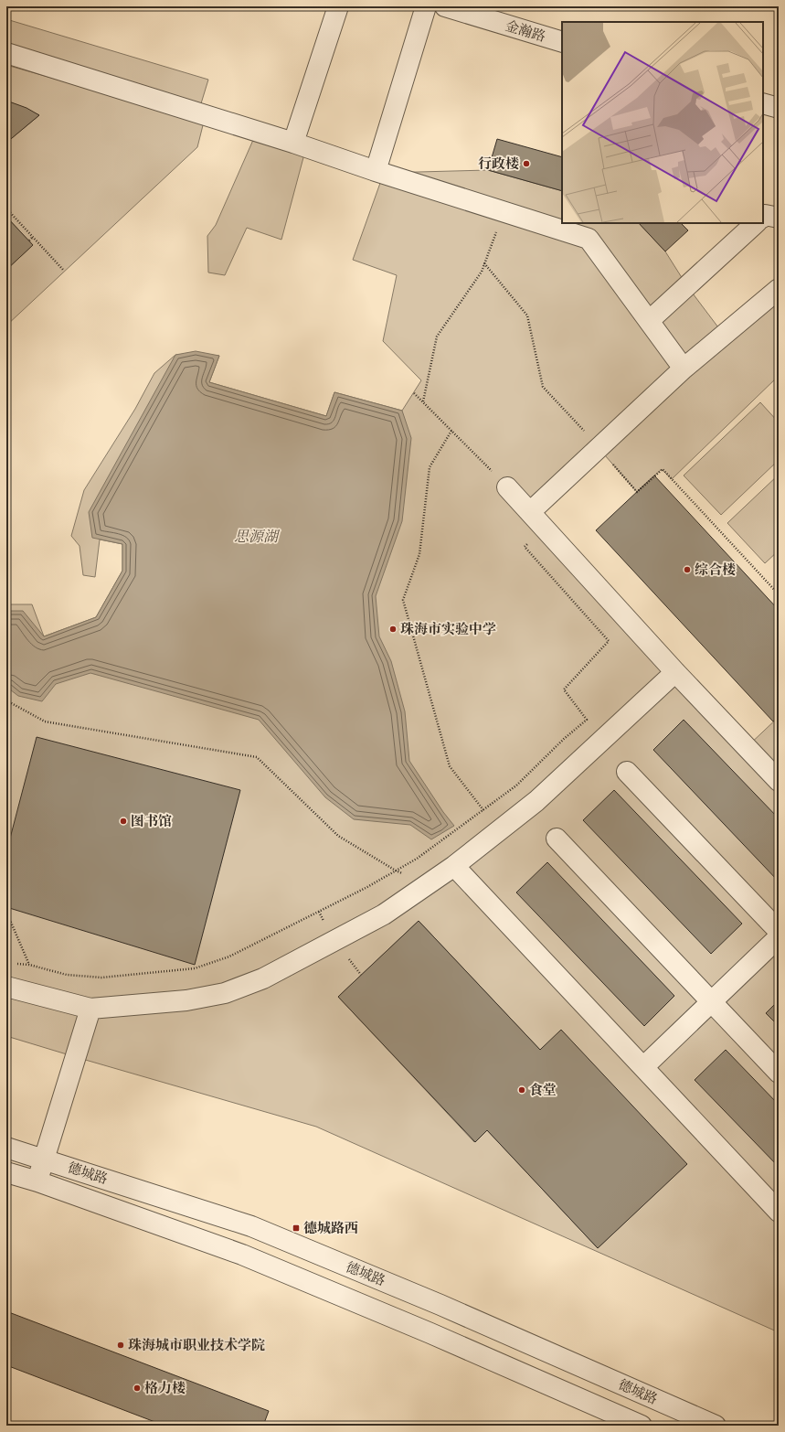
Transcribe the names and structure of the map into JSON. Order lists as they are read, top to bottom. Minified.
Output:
{"streets":{"street":["金瀚路","德城路"]},"water":["思源湖"],"places":{"other":["行政楼","综合楼","珠海市实验中学","图书馆","食堂","珠海城市职业技术学院","格力楼"],"transit":["德城路西"]}}
